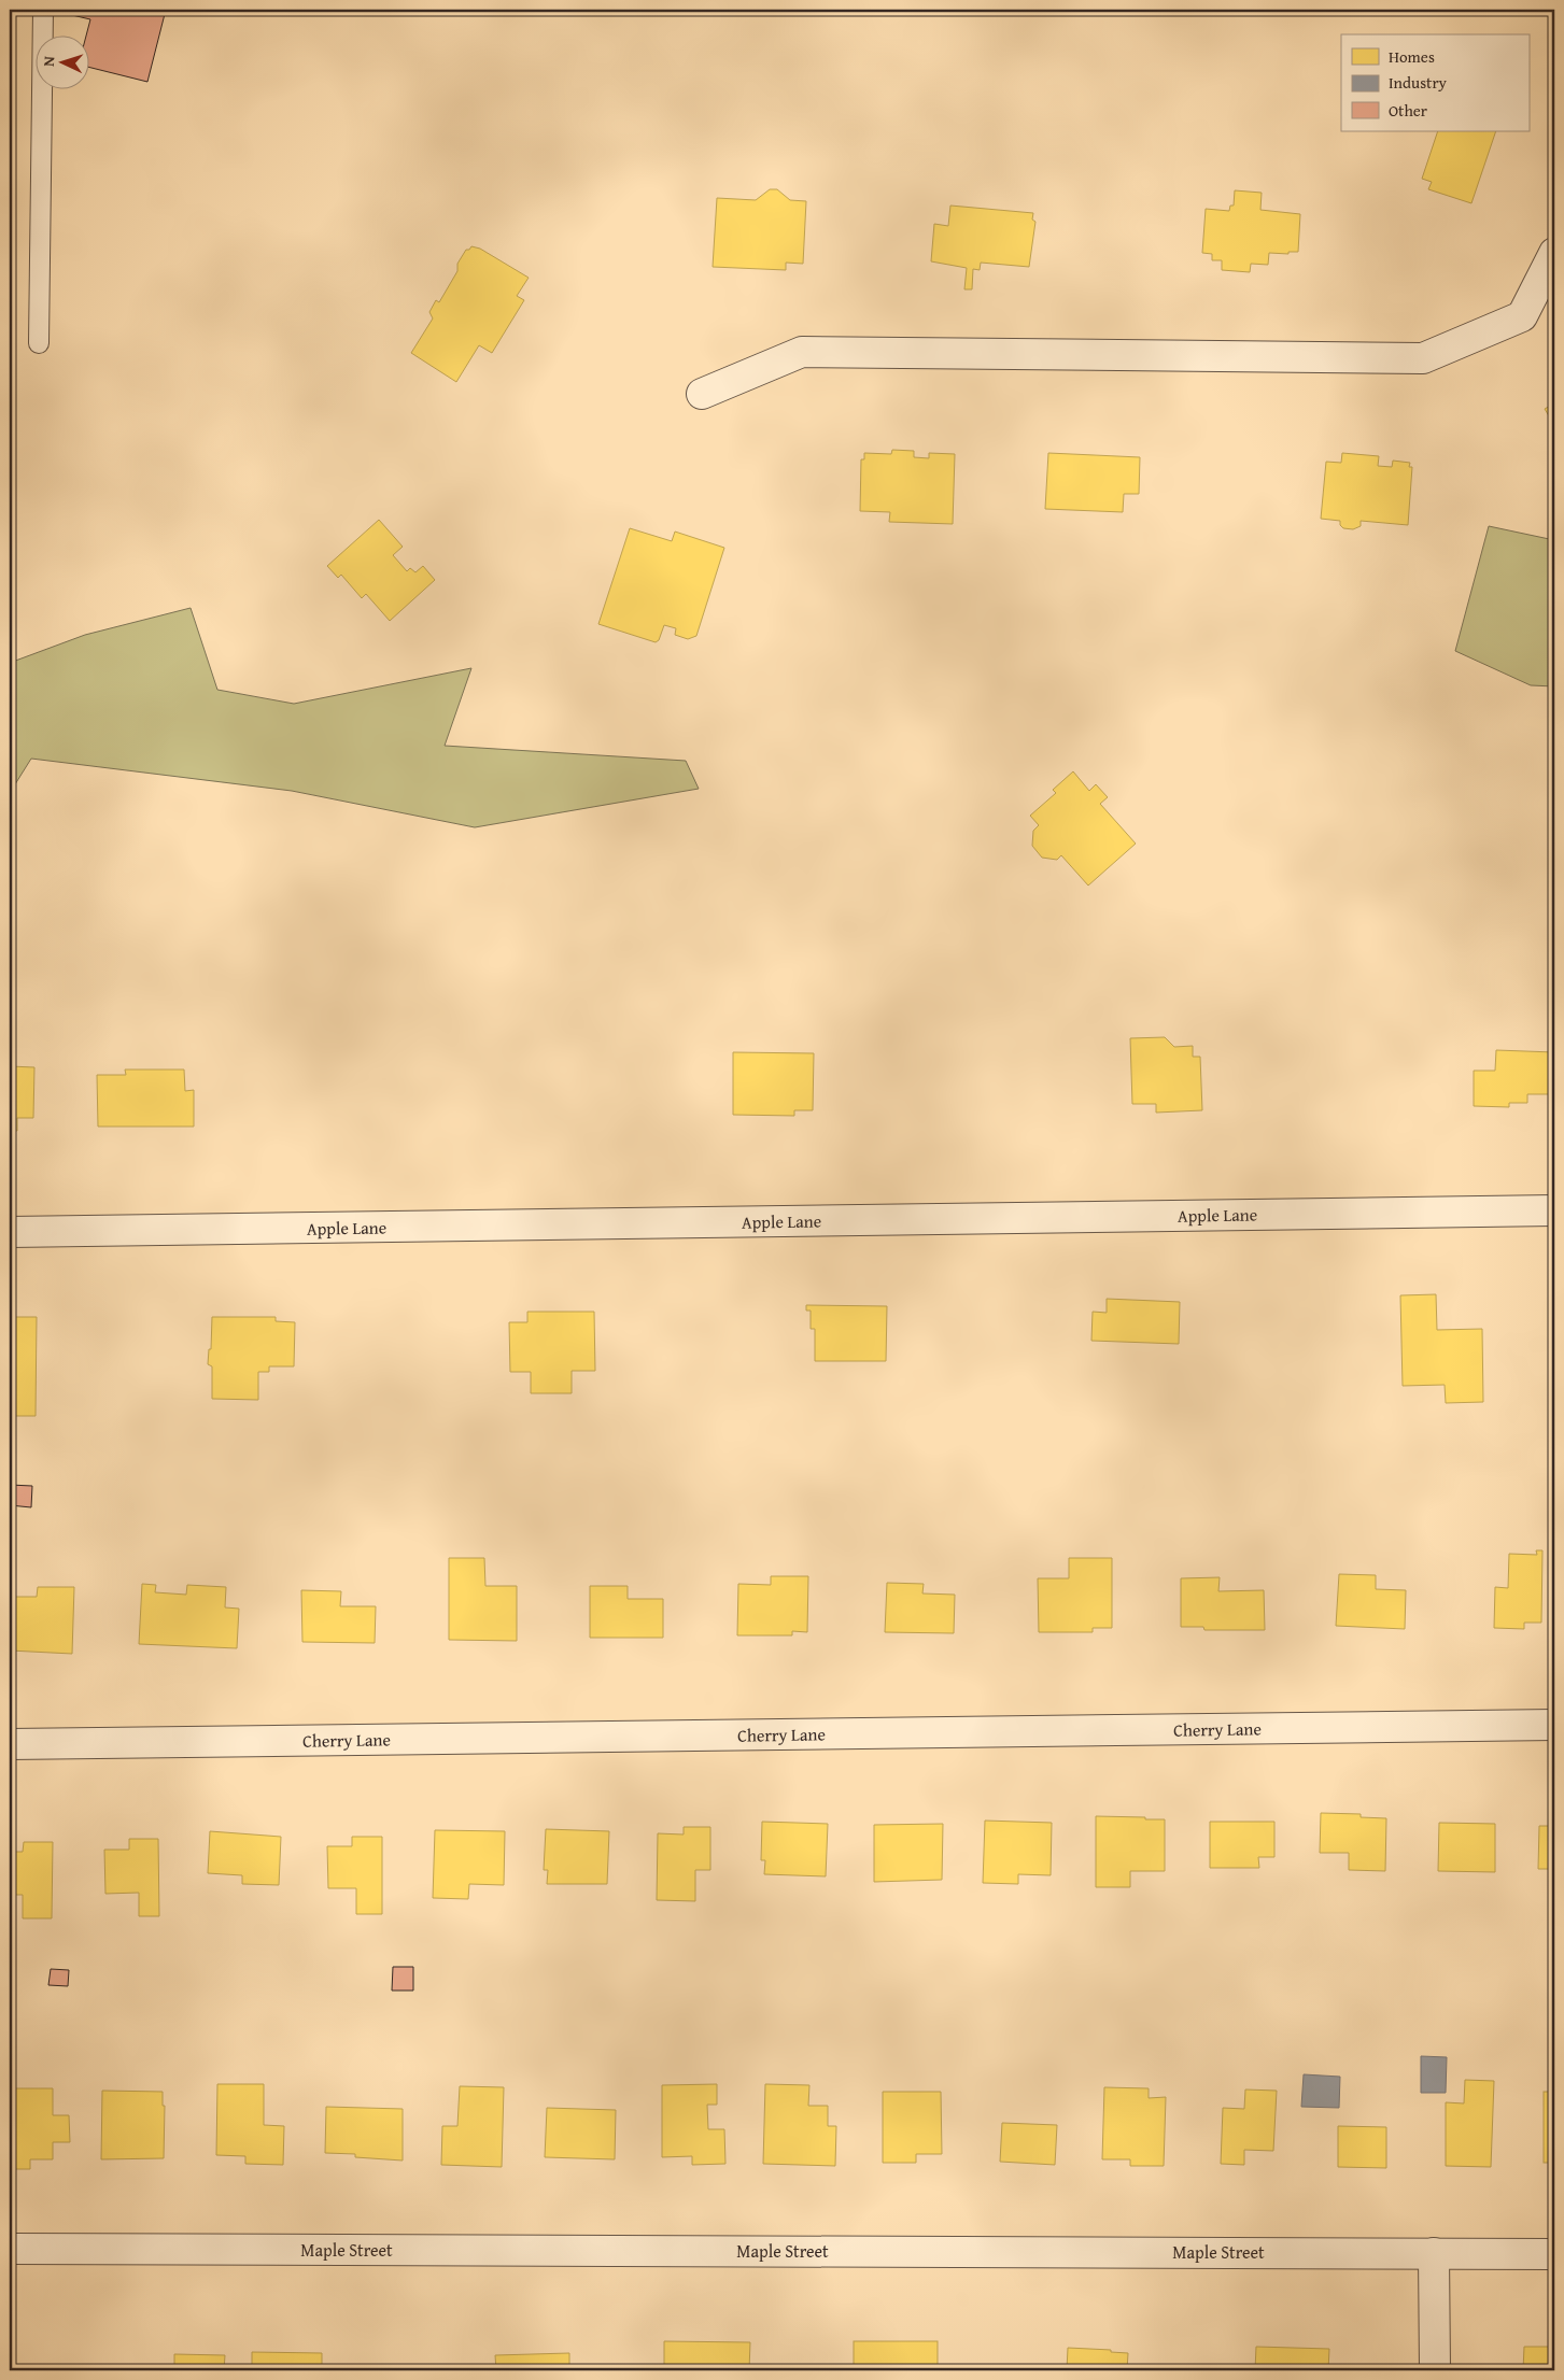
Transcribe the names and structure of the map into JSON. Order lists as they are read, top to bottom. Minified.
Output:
{"streets":{"street":["Apple Lane","Cherry Lane","Maple Street"]},"legend":["Homes","Industry","Other"],"north":"left"}
